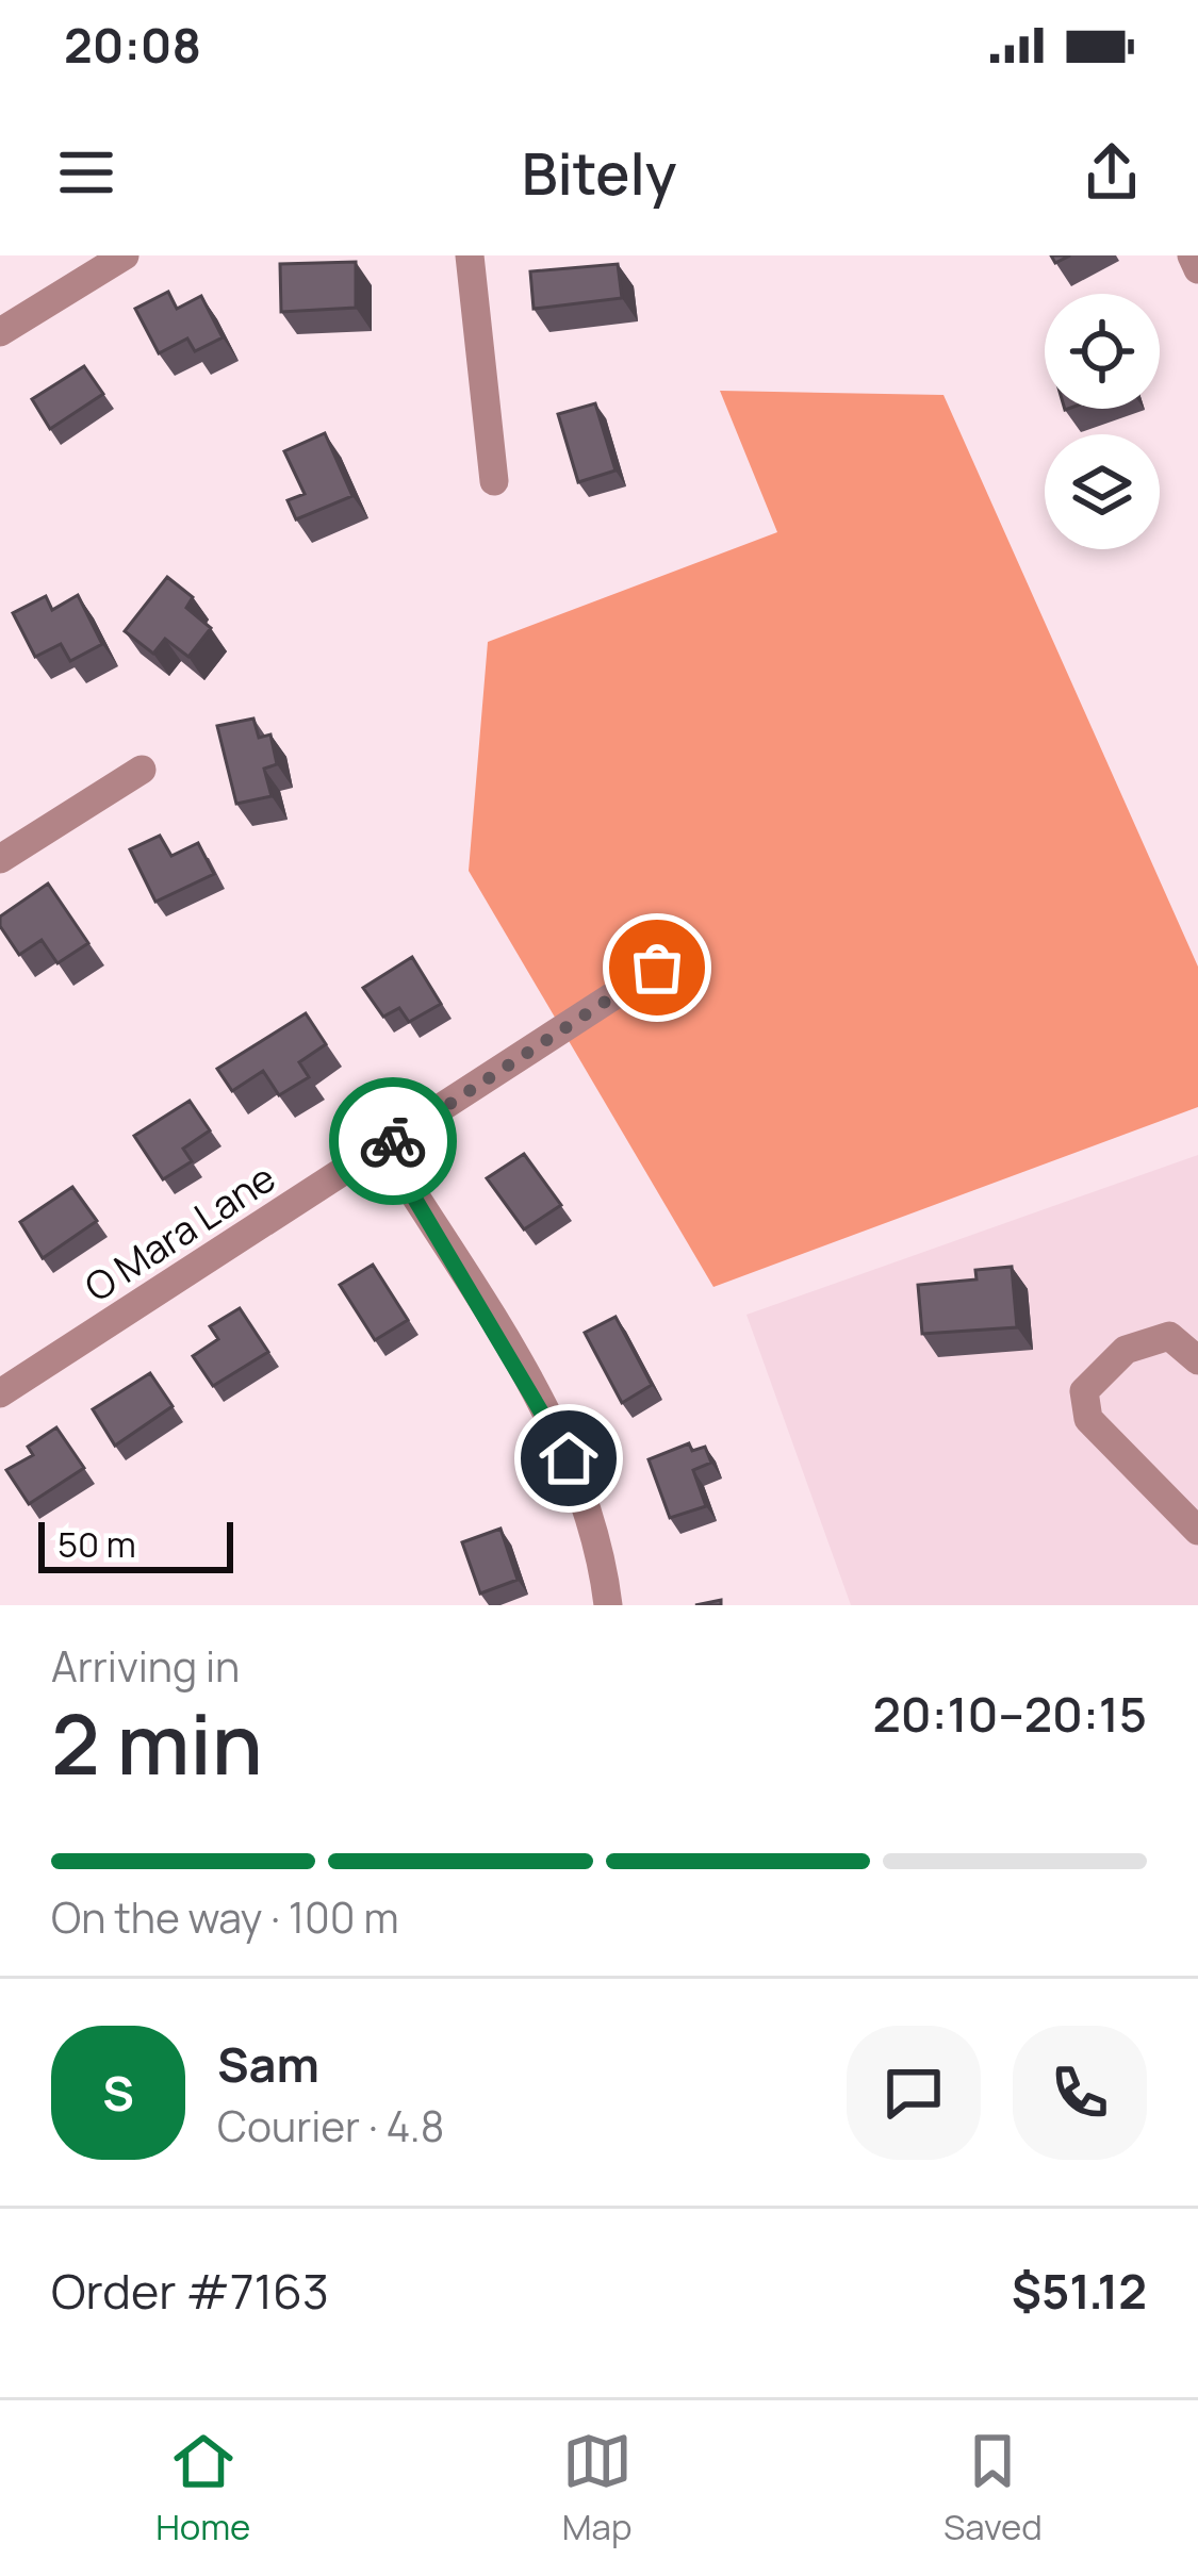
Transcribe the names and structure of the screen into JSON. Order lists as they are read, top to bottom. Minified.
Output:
{"streets":{"street":["O Mara Lane"]},"scale_bar":"50 m","page":{"status":"20:08","header":"Bitely","scale":"50 m","heading":["2 min","Arriving in","20:10–20:15"],"panel":["Sam","Courier · 4.8","Order #7163","$51.12"],"bar":"On the way · 100 m","round":"S","tabs":["Home","Map","Saved"]}}
